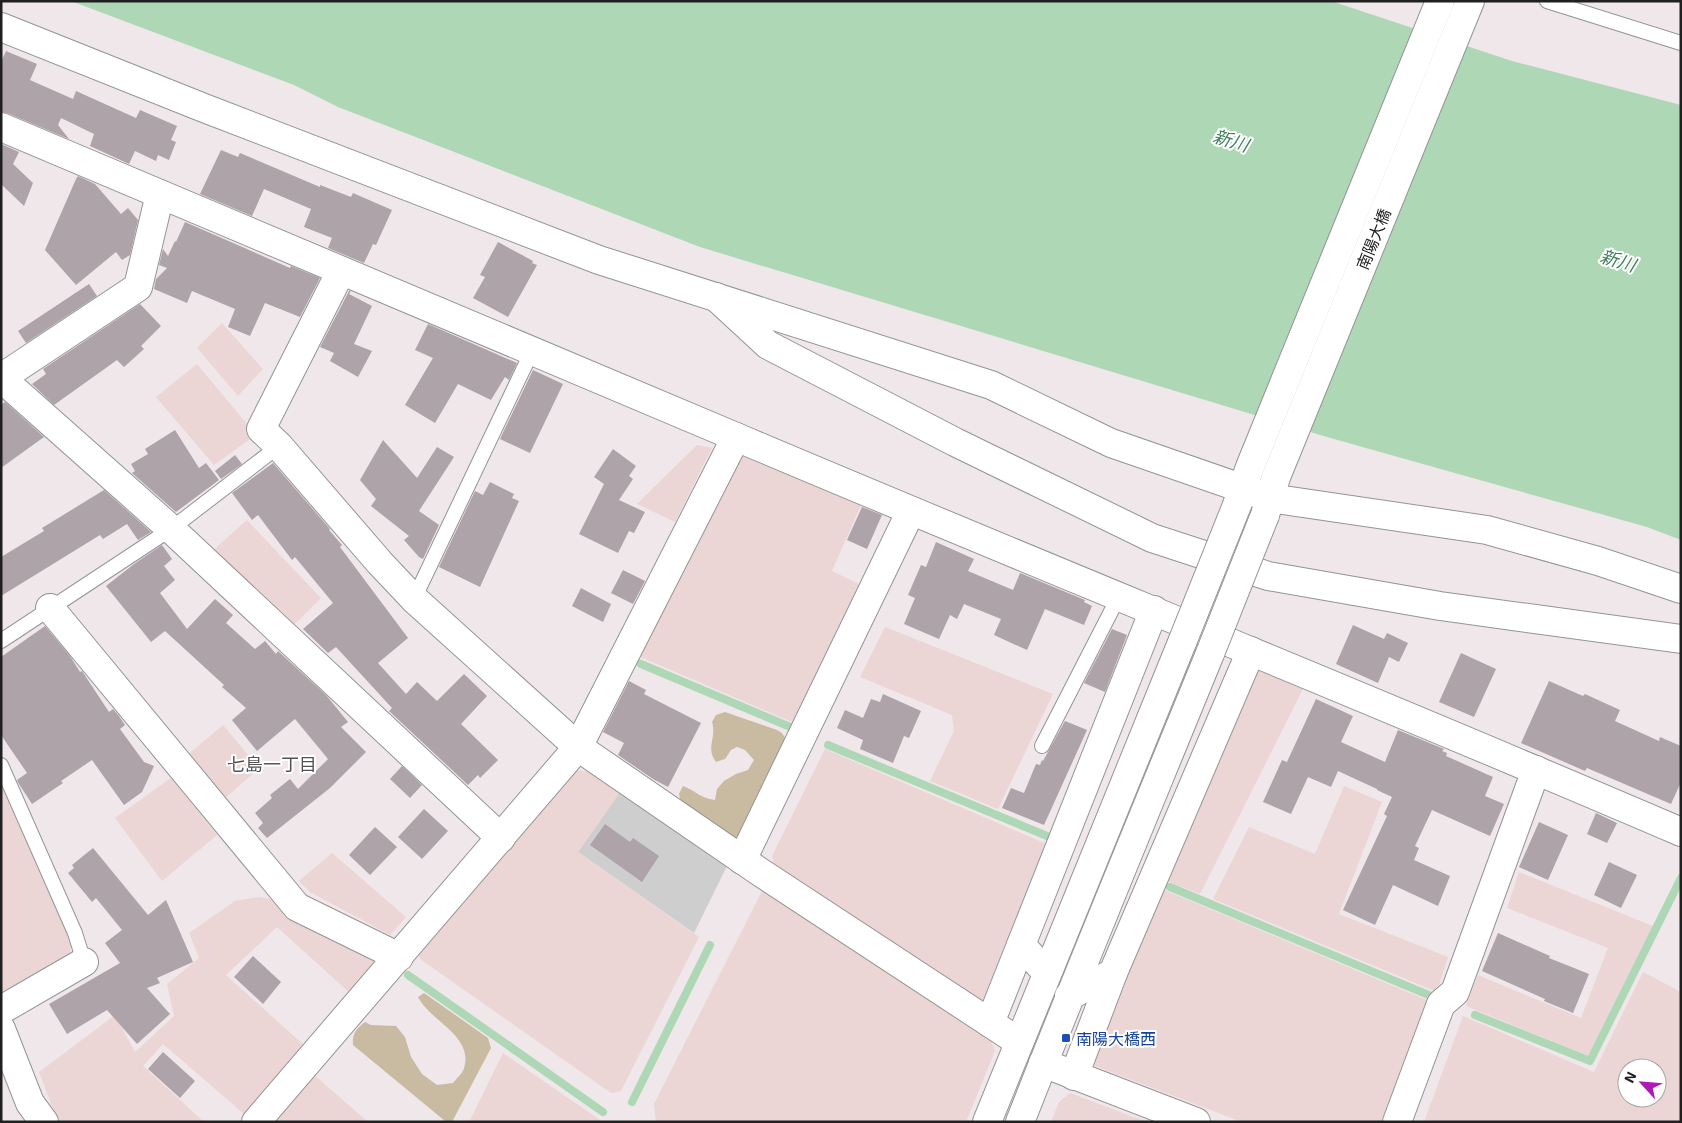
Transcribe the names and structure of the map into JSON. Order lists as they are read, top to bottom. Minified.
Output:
{"streets":{"street":["南陽大橋"]},"districts":["七島一丁目"],"water":["新川"],"places":{"transit":["南陽大橋西"]},"north":"top left"}
